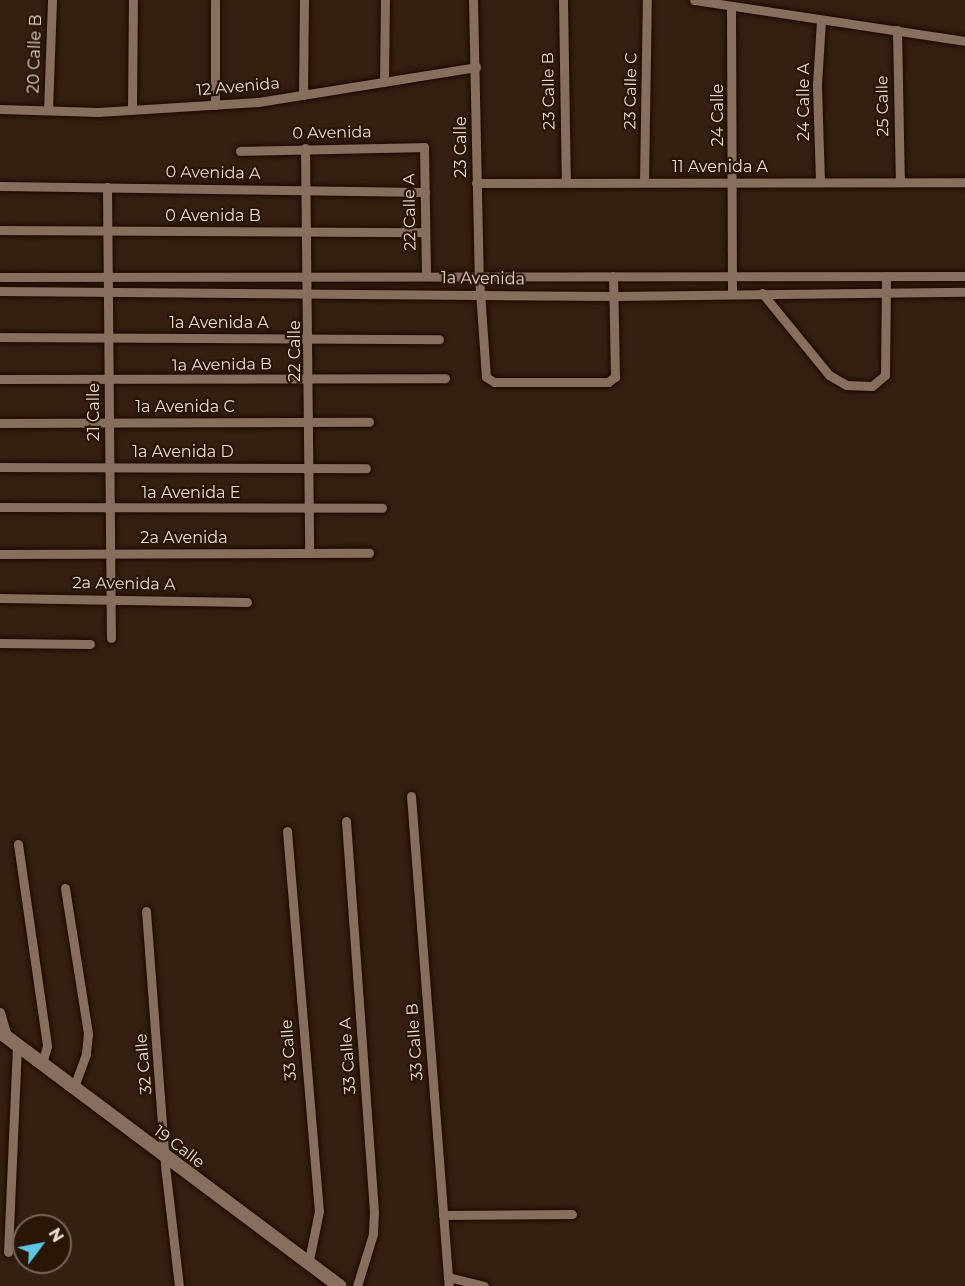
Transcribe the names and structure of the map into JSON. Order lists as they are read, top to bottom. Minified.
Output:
{"streets":{"main road":["19 Calle"],"street":["20 Calle B","12 Avenida","23 Calle B","23 Calle C","24 Calle A","25 Calle","24 Calle","0 Avenida","23 Calle","11 Avenida A","0 Avenida A","22 Calle A","0 Avenida B","1a Avenida","1a Avenida A","22 Calle","1a Avenida B","1a Avenida C","21 Calle","1a Avenida D","1a Avenida E","2a Avenida","2a Avenida A","33 Calle B","33 Calle","33 Calle A","32 Calle"]},"crossings":[["20 Calle B","12 Avenida"],["12 Avenida","23 Calle"],["23 Calle B","11 Avenida A"],["23 Calle C","11 Avenida A"],["24 Calle A","11 Avenida A"],["25 Calle","11 Avenida A"],["24 Calle","11 Avenida A"],["24 Calle","1a Avenida"],["0 Avenida","22 Calle A"],["0 Avenida","22 Calle"],["23 Calle","11 Avenida A"],["23 Calle","1a Avenida"],["0 Avenida A","22 Calle A"],["0 Avenida A","22 Calle"],["0 Avenida A","21 Calle"],["22 Calle A","0 Avenida B"],["22 Calle A","1a Avenida"],["0 Avenida B","22 Calle"],["0 Avenida B","21 Calle"],["1a Avenida","22 Calle"],["1a Avenida","21 Calle"],["1a Avenida A","22 Calle"],["1a Avenida A","21 Calle"],["22 Calle","1a Avenida B"],["22 Calle","1a Avenida C"],["22 Calle","1a Avenida D"],["22 Calle","1a Avenida E"],["22 Calle","2a Avenida"],["1a Avenida B","21 Calle"],["1a Avenida C","21 Calle"],["21 Calle","1a Avenida D"],["21 Calle","1a Avenida E"],["21 Calle","2a Avenida"],["21 Calle","2a Avenida A"],["33 Calle","19 Calle"],["32 Calle","19 Calle"]],"north":"top right"}
